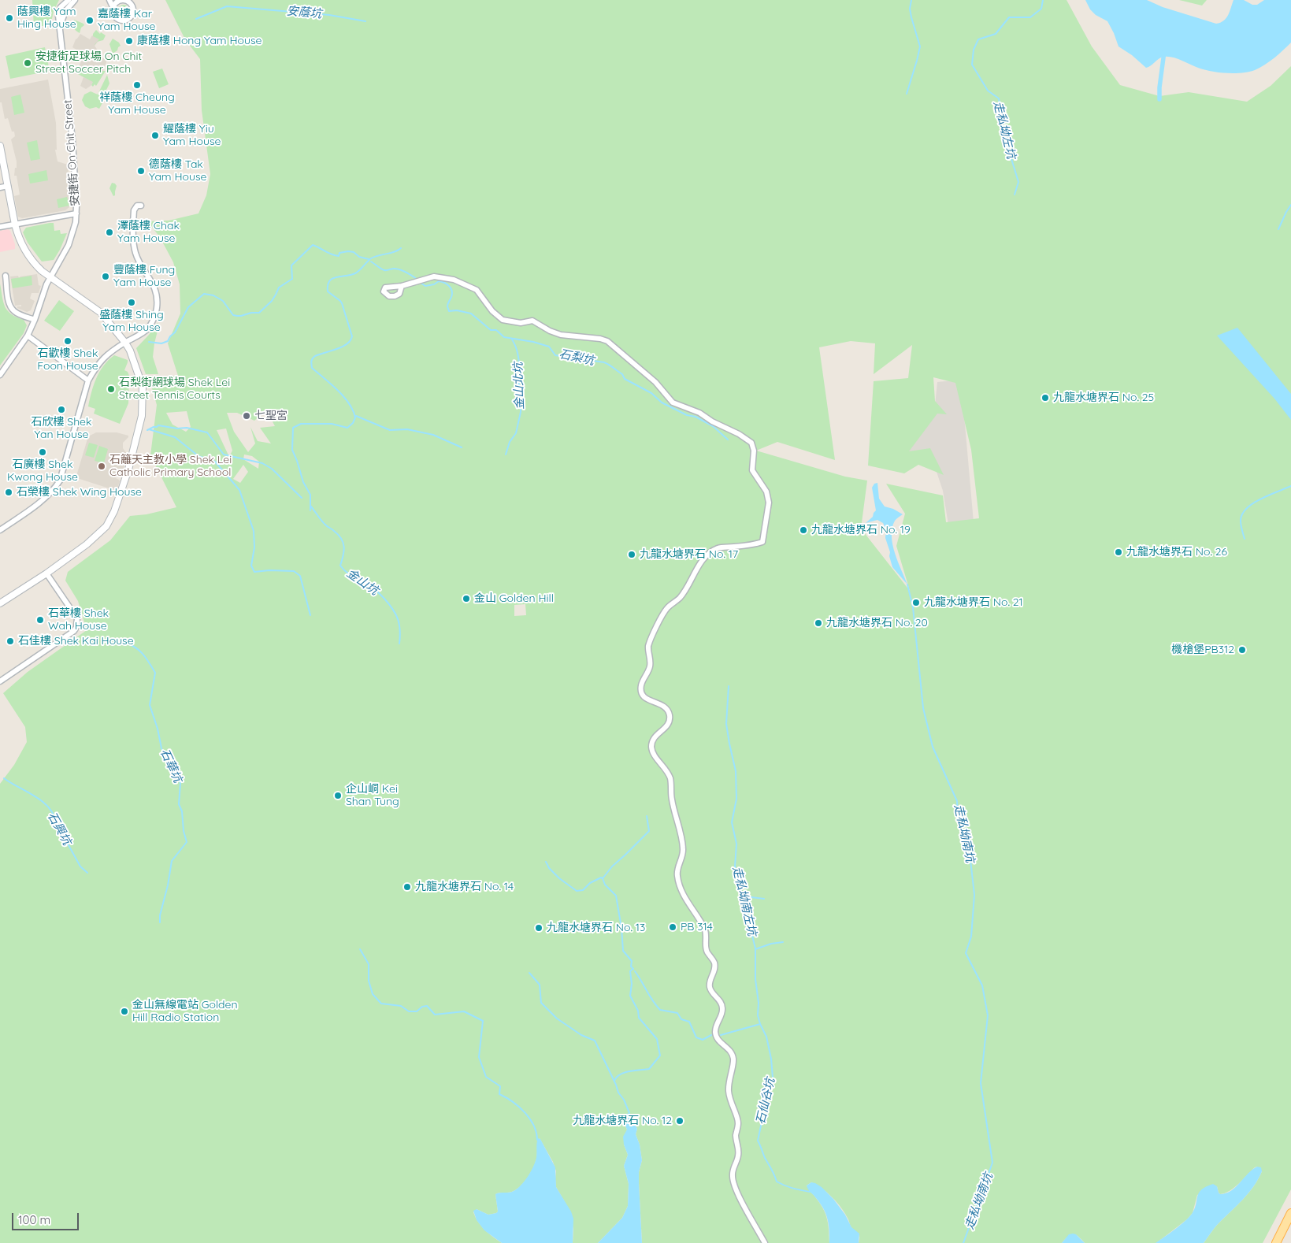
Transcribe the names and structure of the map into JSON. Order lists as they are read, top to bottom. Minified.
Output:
{"streets":{"street":["安捷街 On Chit Street"]},"water":["安蔭坑","走私坳左坑","石梨坑","金山北坑","金山坑","石華坑","石興坑","走私坳南坑","走私坳南左坑","石仙谷坑"],"places":["蔭興樓 Yam Hing House","嘉蔭樓 Kar Yam House","康蔭樓 Hong Yam House","安捷街足球場 On Chit Street Soccer Pitch","祥蔭樓 Cheung Yam House","耀蔭樓 Yiu Yam House","德蔭樓 Tak Yam House","澤蔭樓 Chak Yam House","豐蔭樓 Fung Yam House","盛蔭樓 Shing Yam House","石歡樓 Shek Foon House","石梨街網球場 Shek Lei Street Tennis Courts","九龍水塘界石 No. 25","石欣樓 Shek Yan House","七聖宮","石廣樓 Shek Kwong House","石籬天主教小學 Shek Lei Catholic Primary School","石榮樓 Shek Wing House","九龍水塘界石 No. 19","九龍水塘界石 No. 26","九龍水塘界石 No. 17","金山 Golden Hill","九龍水塘界石 No. 21","石華樓 Shek Wah House","九龍水塘界石 No. 20","石佳樓 Shek Kai House","機槍堡PB312","企山峒 Kei Shan Tung","九龍水塘界石 No. 14","PB 314","九龍水塘界石 No. 13","金山無線電站 Golden Hill Radio Station","九龍水塘界石 No. 12"],"scale_bar":"100 m"}
